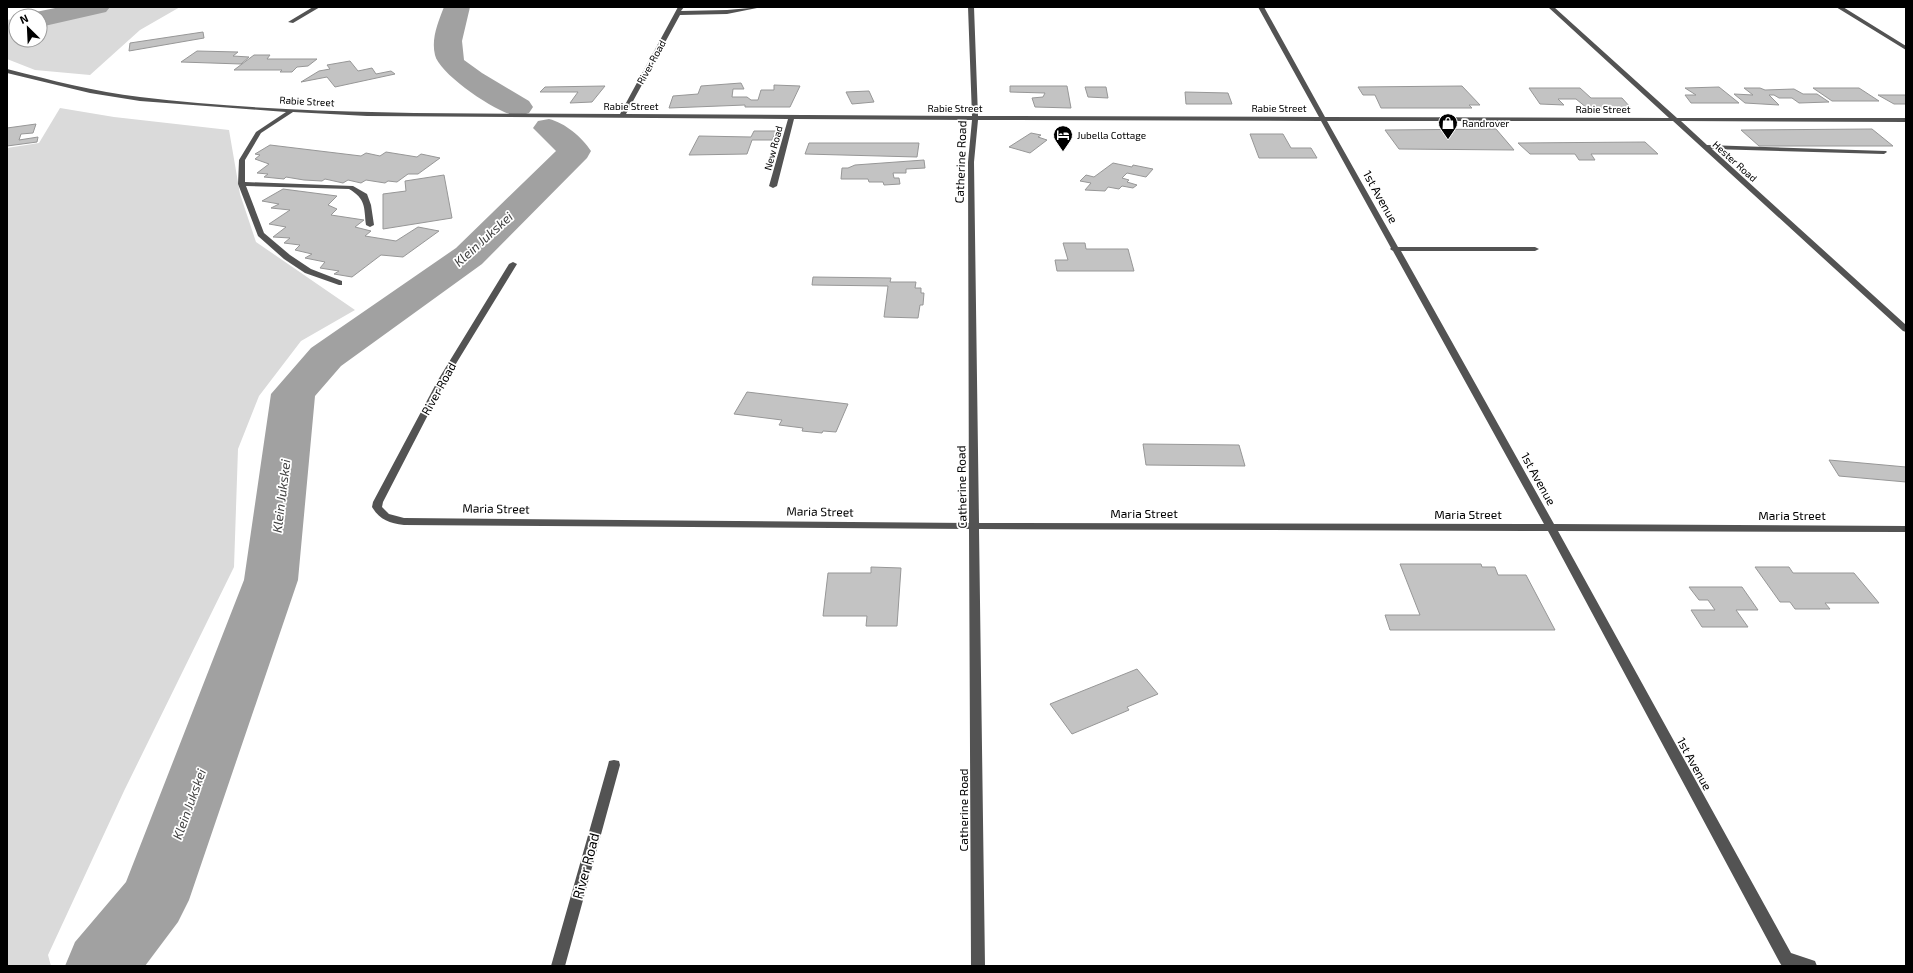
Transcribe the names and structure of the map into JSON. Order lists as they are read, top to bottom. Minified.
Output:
{"streets":{"street":["River Road","Rabie Street","New Road","Hester Road","Catherine Road","1st Avenue","Maria Street"]},"crossings":[["River Road","Rabie Street"],["River Road","Maria Street"],["Rabie Street","New Road"],["Rabie Street","Hester Road"],["Rabie Street","Catherine Road"],["Rabie Street","1st Avenue"],["Catherine Road","Maria Street"],["1st Avenue","Maria Street"]],"water":["Klein Jukskei"],"places":{"shop":["Randrover"],"hotel":["Jubella Cottage"]},"north":"top left"}
